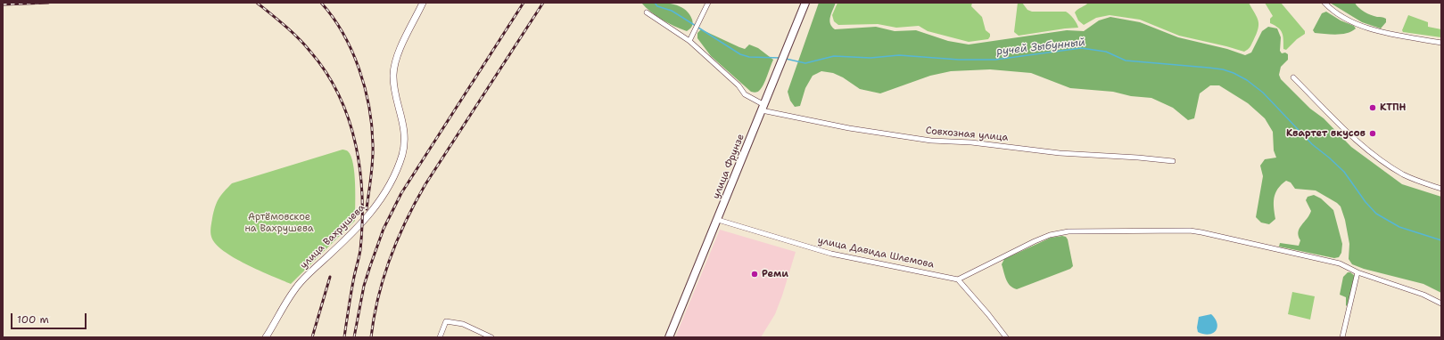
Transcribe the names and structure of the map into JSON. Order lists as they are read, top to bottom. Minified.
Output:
{"streets":{"main road":["улица Фрунзе","улица Вахрушева"],"street":["Совхозная улица","улица Давида Шлемова"]},"crossings":[["Совхозная улица","улица Фрунзе"],["улица Фрунзе","улица Давида Шлемова"]],"water":["ручей Зыбунный"],"parks":["Артёмовское на Вахрушева"],"places":["КТПН","Квартет вкусов","Реми"],"scale_bar":"100 m"}
